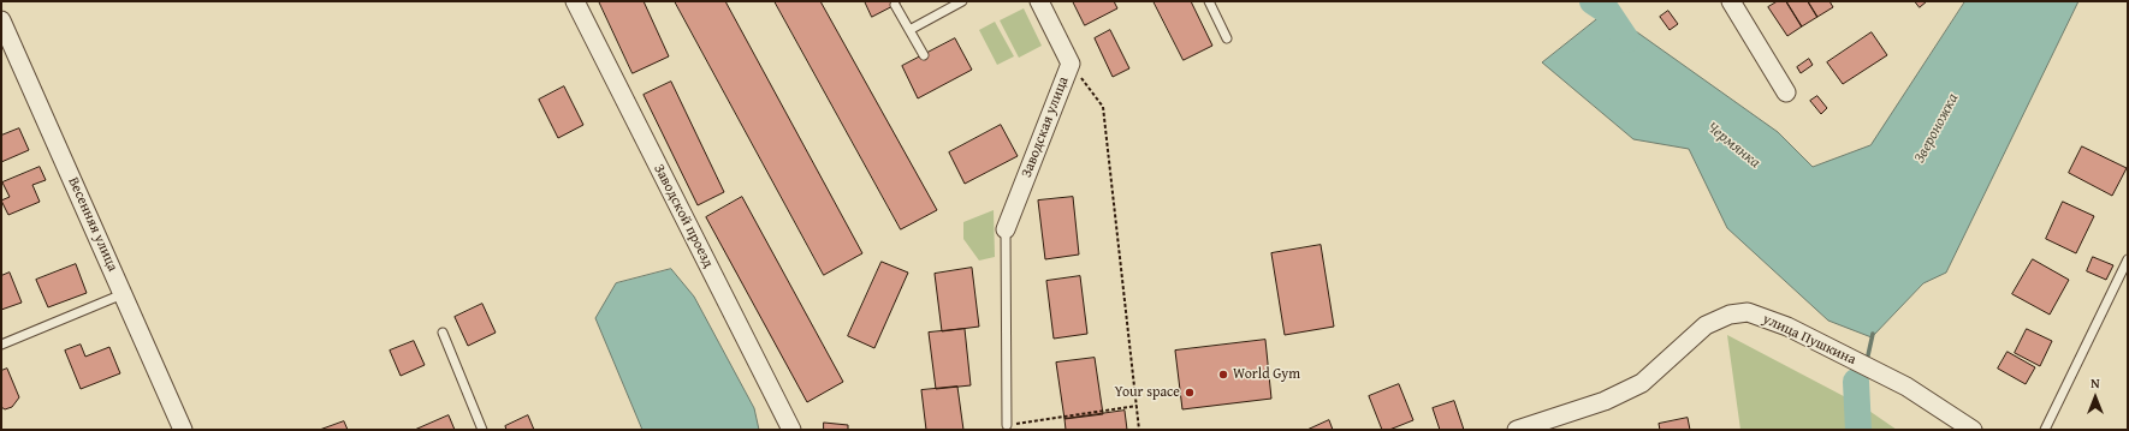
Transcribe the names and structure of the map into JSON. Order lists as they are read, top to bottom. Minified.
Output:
{"streets":{"street":["Заводская улица","Заводской проезд","Весенняя улица","улица Пушкина"]},"water":["Звероножка","Чермянка"],"places":["World Gym","Your space"],"north":"top"}
